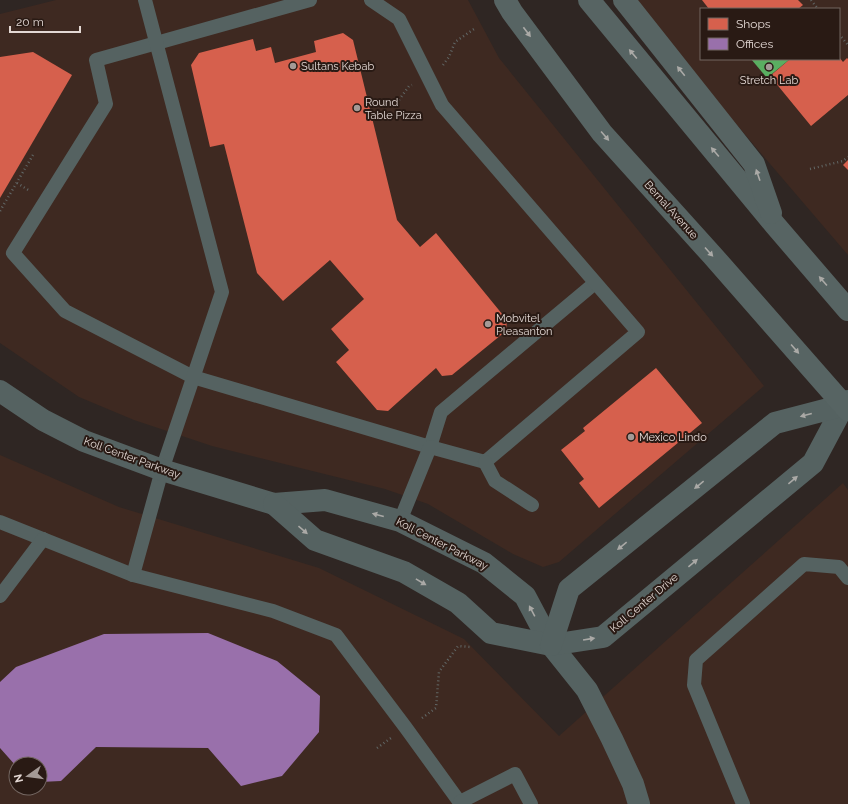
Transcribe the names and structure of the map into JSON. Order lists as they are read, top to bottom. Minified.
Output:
{"streets":{"main road":["Bernal Avenue"],"street":["Koll Center Parkway","Koll Center Drive"]},"crossings":[["Bernal Avenue","Koll Center Drive"],["Koll Center Parkway","Koll Center Drive"]],"places":["Sultans Kebab","Stretch Lab","Round Table Pizza","Mobvitel Pleasanton","Mexico Lindo"],"legend":["Shops","Offices"],"scale_bar":"20 m","north":"left"}
